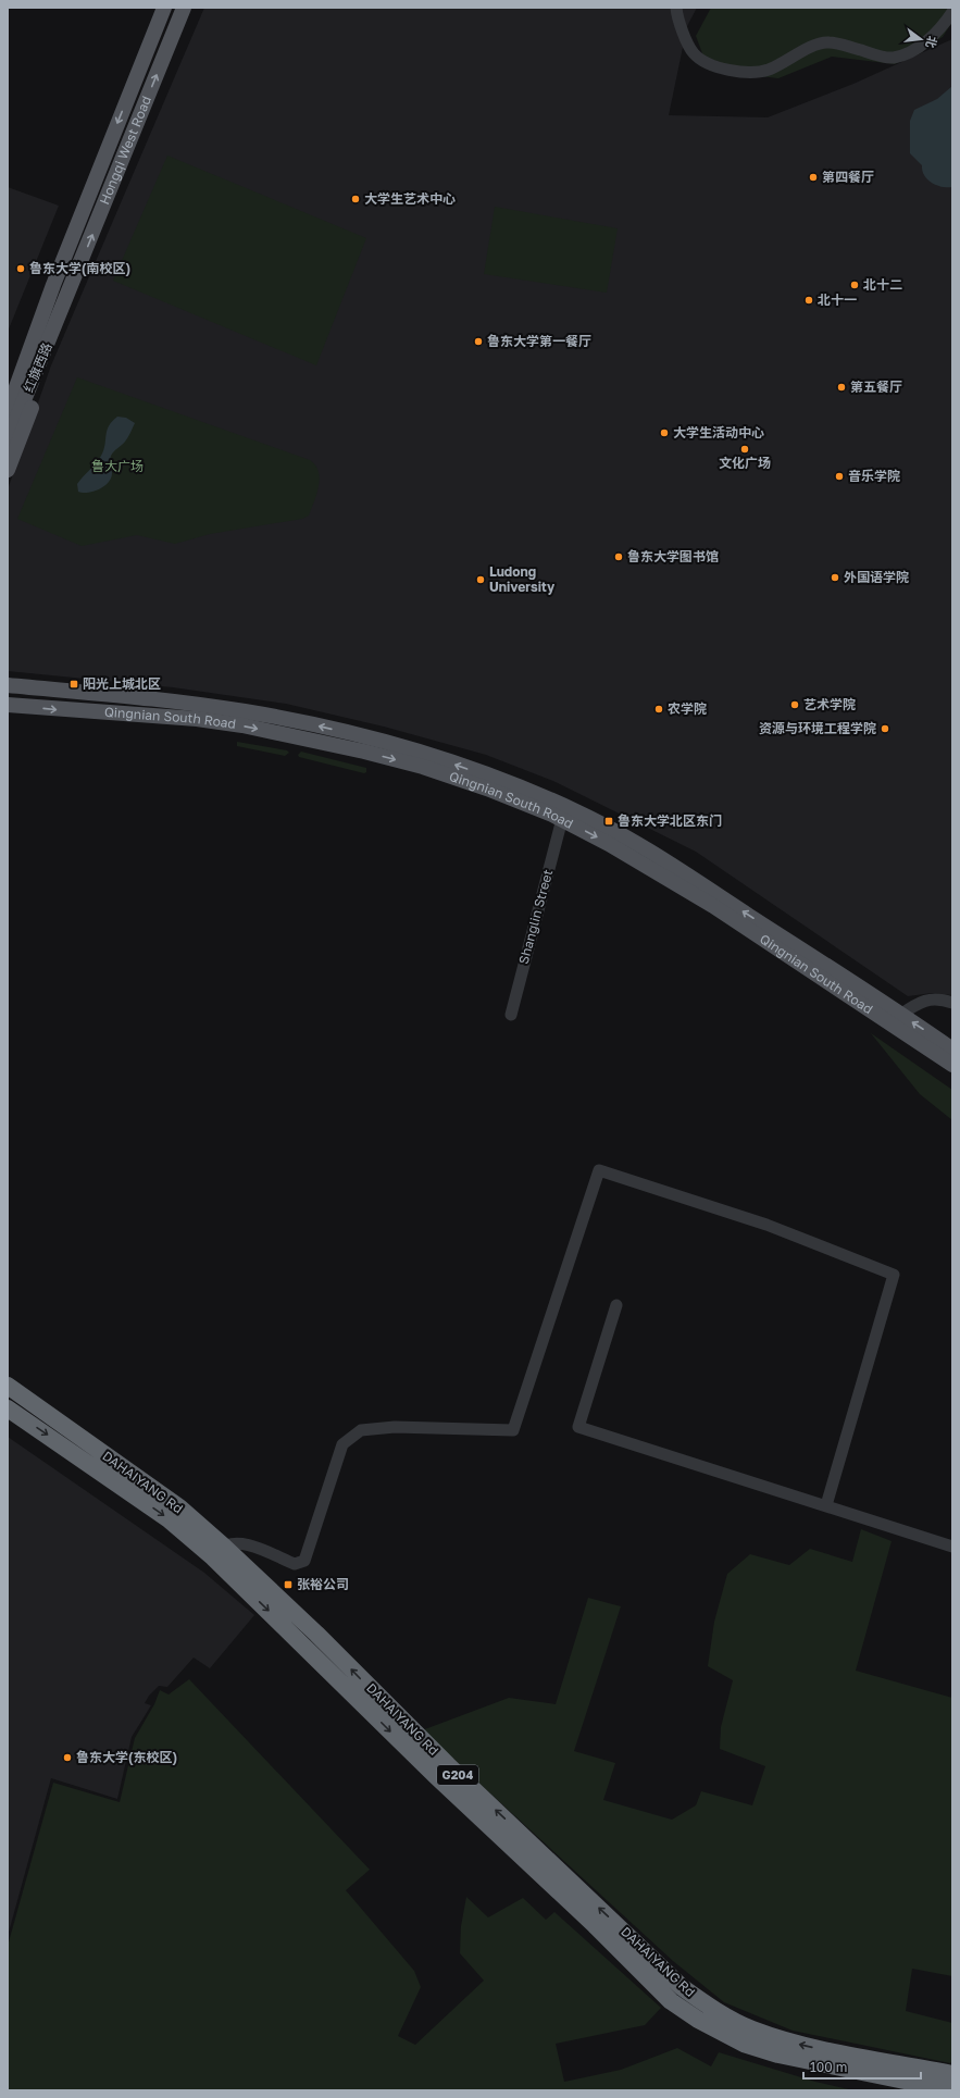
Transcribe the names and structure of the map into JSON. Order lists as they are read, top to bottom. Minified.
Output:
{"streets":{"highway":["DAHAIYANG Rd","G204"],"main road":["Hongqi West Road","红旗西路","Qingnian South Road"],"street":["Shanglin Street"]},"crossings":[["Hongqi West Road","红旗西路"],["Qingnian South Road","Shanglin Street"]],"parks":["鲁大广场"],"places":{"other":["第四餐厅","大学生艺术中心","鲁东大学(南校区)","北十二","北十一","鲁东大学第一餐厅","第五餐厅","大学生活动中心","文化广场","音乐学院","鲁东大学图书馆","外国语学院","Ludong University","艺术学院","农学院","资源与环境工程学院","鲁东大学(东校区)"],"transit":["阳光上城北区","鲁东大学北区东门","张裕公司"]},"scale_bar":"100 m","north":"right"}
